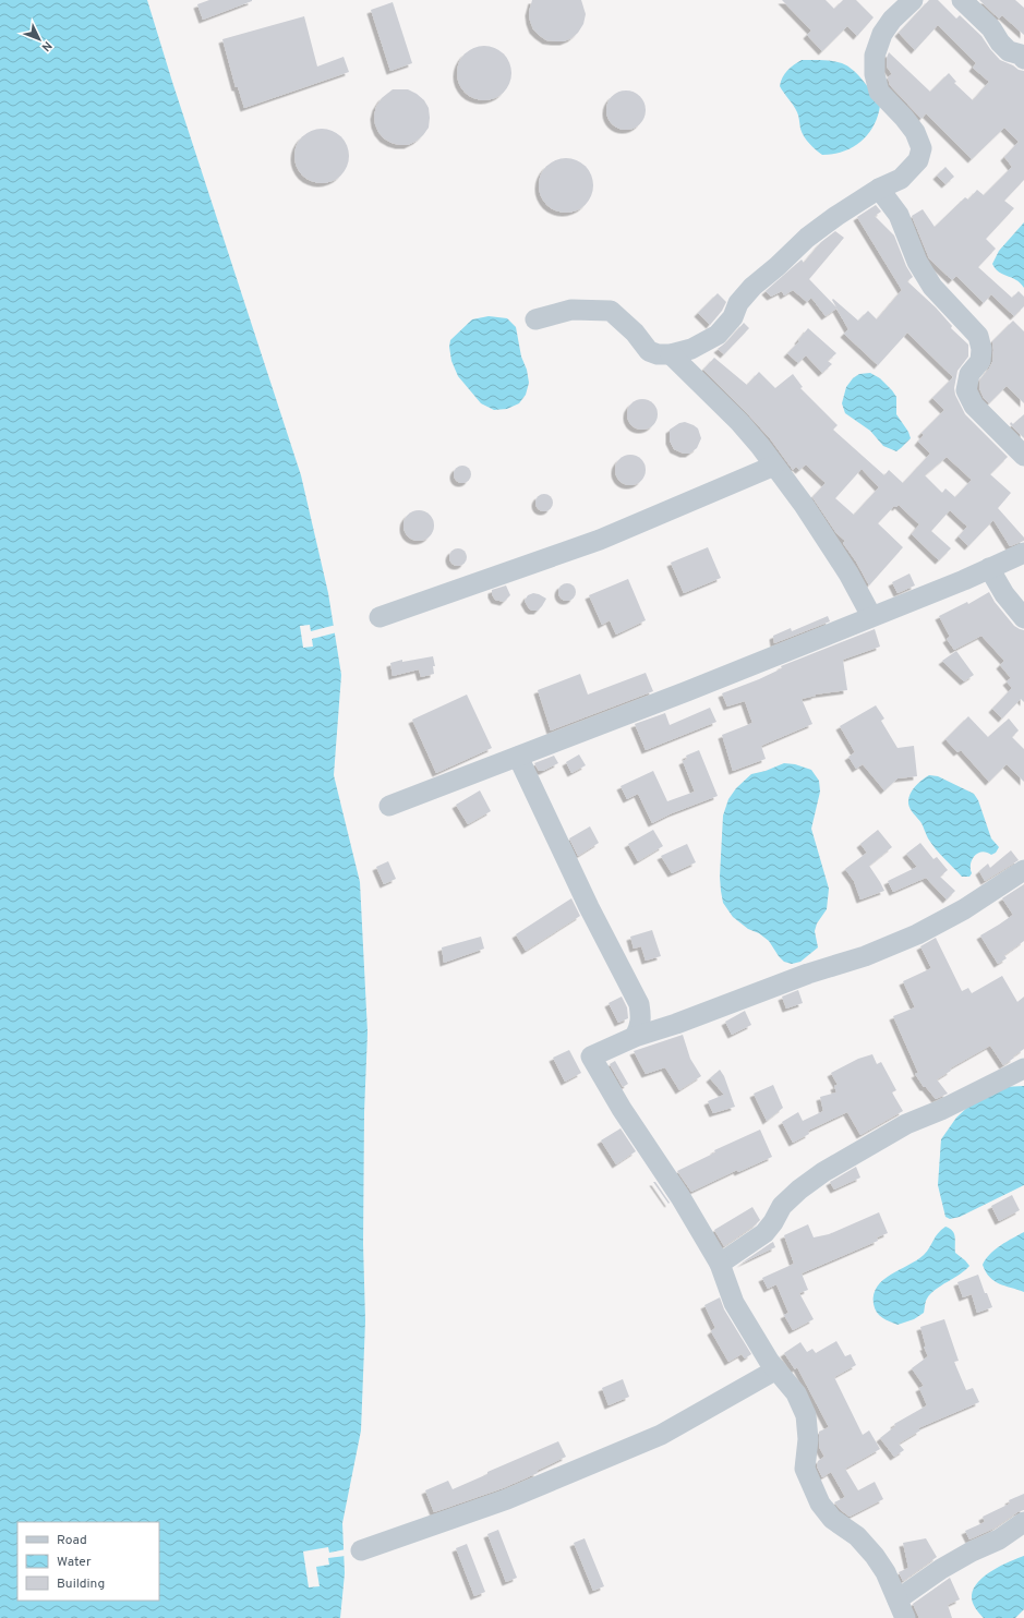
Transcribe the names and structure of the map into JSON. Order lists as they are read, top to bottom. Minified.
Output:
{"legend":["Road","Water","Building"],"north":"bottom right"}
